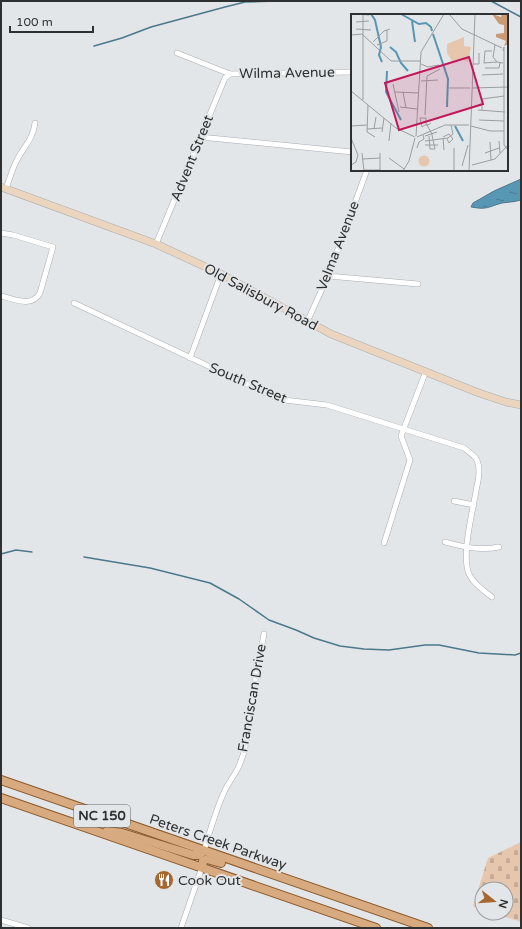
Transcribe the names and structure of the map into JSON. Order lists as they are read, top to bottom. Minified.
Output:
{"streets":{"main road":["Old Salisbury Road","NC 150","Peters Creek Parkway"],"street":["Wilma Avenue","Advent Street","Velma Avenue","South Street","Franciscan Drive"]},"crossings":[["Wilma Avenue","Advent Street"],["Advent Street","Old Salisbury Road"],["Velma Avenue","Old Salisbury Road"],["Franciscan Drive","Peters Creek Parkway"]],"places":{"restaurant":["Cook Out"]},"scale_bar":"100 m","north":"right"}
